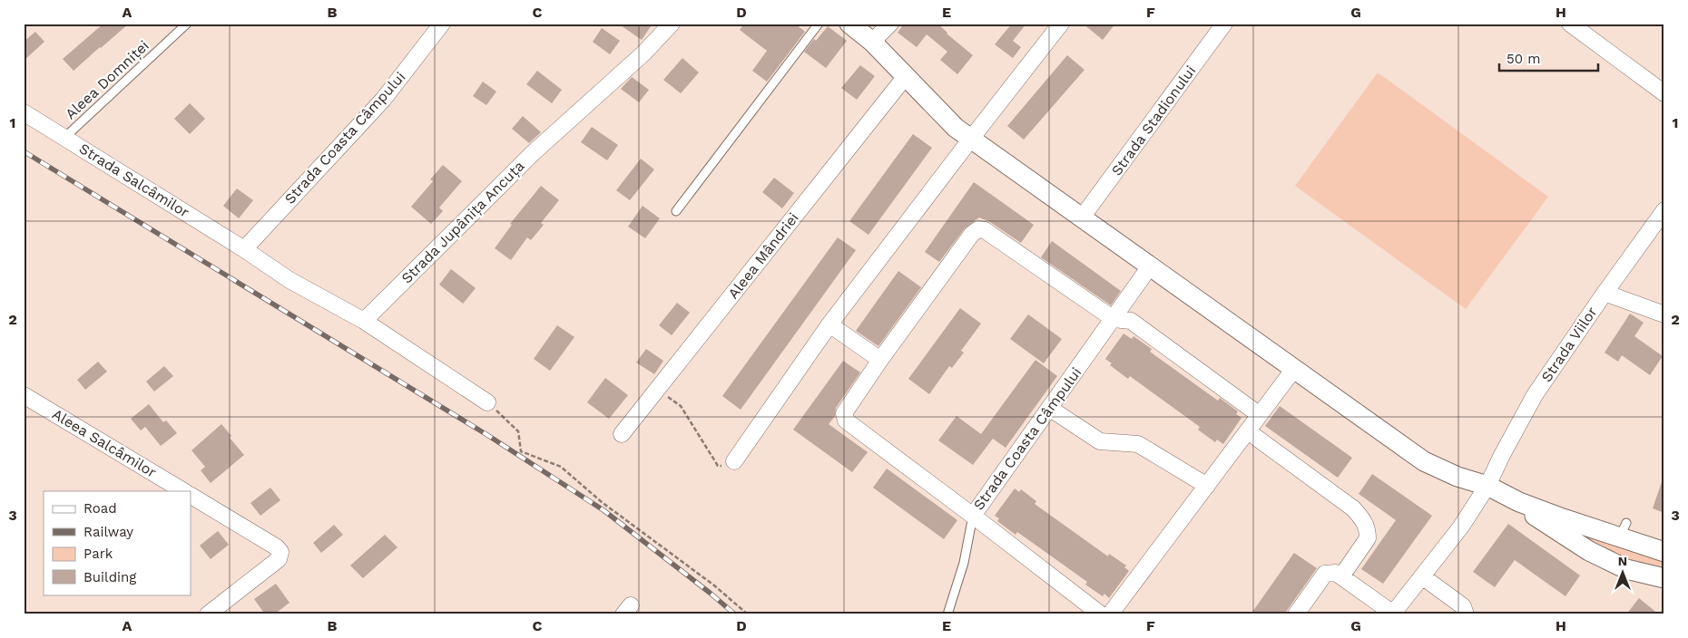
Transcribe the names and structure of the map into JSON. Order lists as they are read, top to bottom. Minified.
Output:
{"streets":{"street":["Strada Stadionului","Strada Coasta Câmpului","Strada Salcâmilor","Strada Jupânița Ancuța","Aleea Mândriei","Strada Viilor","Aleea Salcâmilor"],"lane":["Aleea Domniței"]},"crossings":[["Aleea Domniței","Strada Salcâmilor"],["Strada Coasta Câmpului","Strada Salcâmilor"],["Strada Salcâmilor","Strada Jupânița Ancuța"]],"legend":["Road","Railway","Park","Building"],"scale_bar":"50 m","north":"top","grid":{"columns":["A","B","C","D","E","F","G","H"],"rows":["1","2","3"]}}
